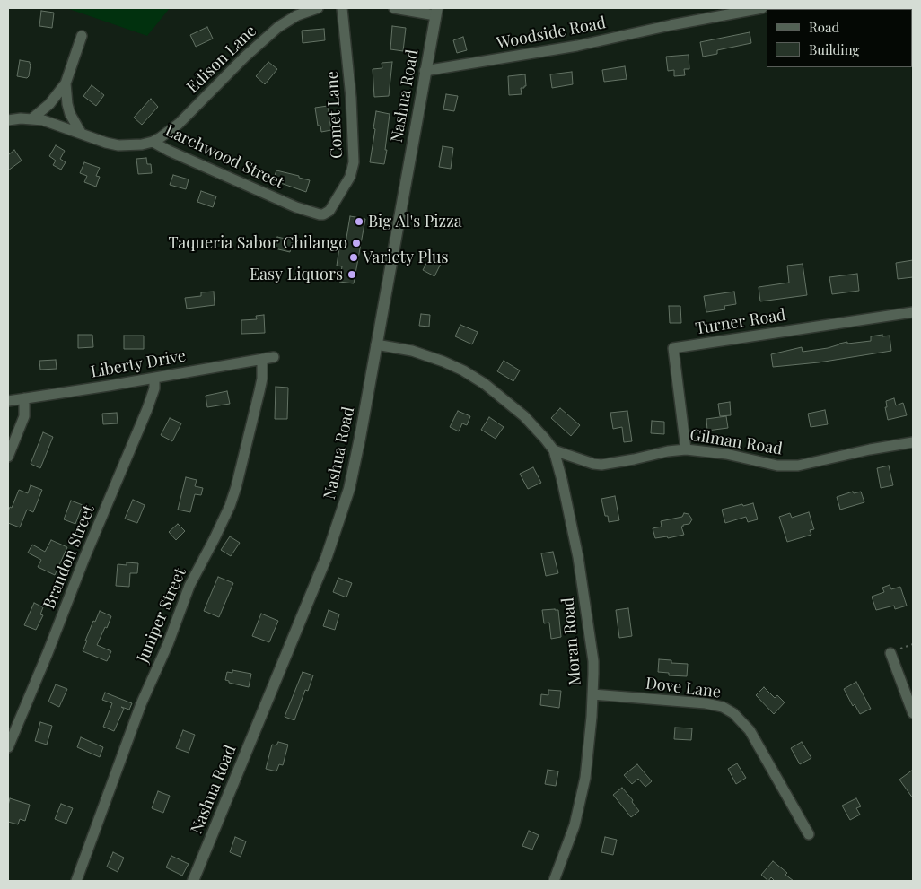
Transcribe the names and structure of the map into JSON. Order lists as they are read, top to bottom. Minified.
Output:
{"streets":{"main road":["Nashua Road"],"street":["Woodside Road","Edison Lane","Comet Lane","Larchwood Street","Turner Road","Liberty Drive","Gilman Road","Brandon Street","Juniper Street","Moran Road","Dove Lane"]},"crossings":[["Woodside Road","Nashua Road"],["Edison Lane","Larchwood Street"],["Comet Lane","Larchwood Street"],["Turner Road","Gilman Road"],["Liberty Drive","Brandon Street"],["Liberty Drive","Juniper Street"],["Gilman Road","Moran Road"],["Moran Road","Dove Lane"]],"places":["Big Al's Pizza","Taqueria Sabor Chilango","Variety Plus","Easy Liquors"],"legend":["Road","Building"]}
